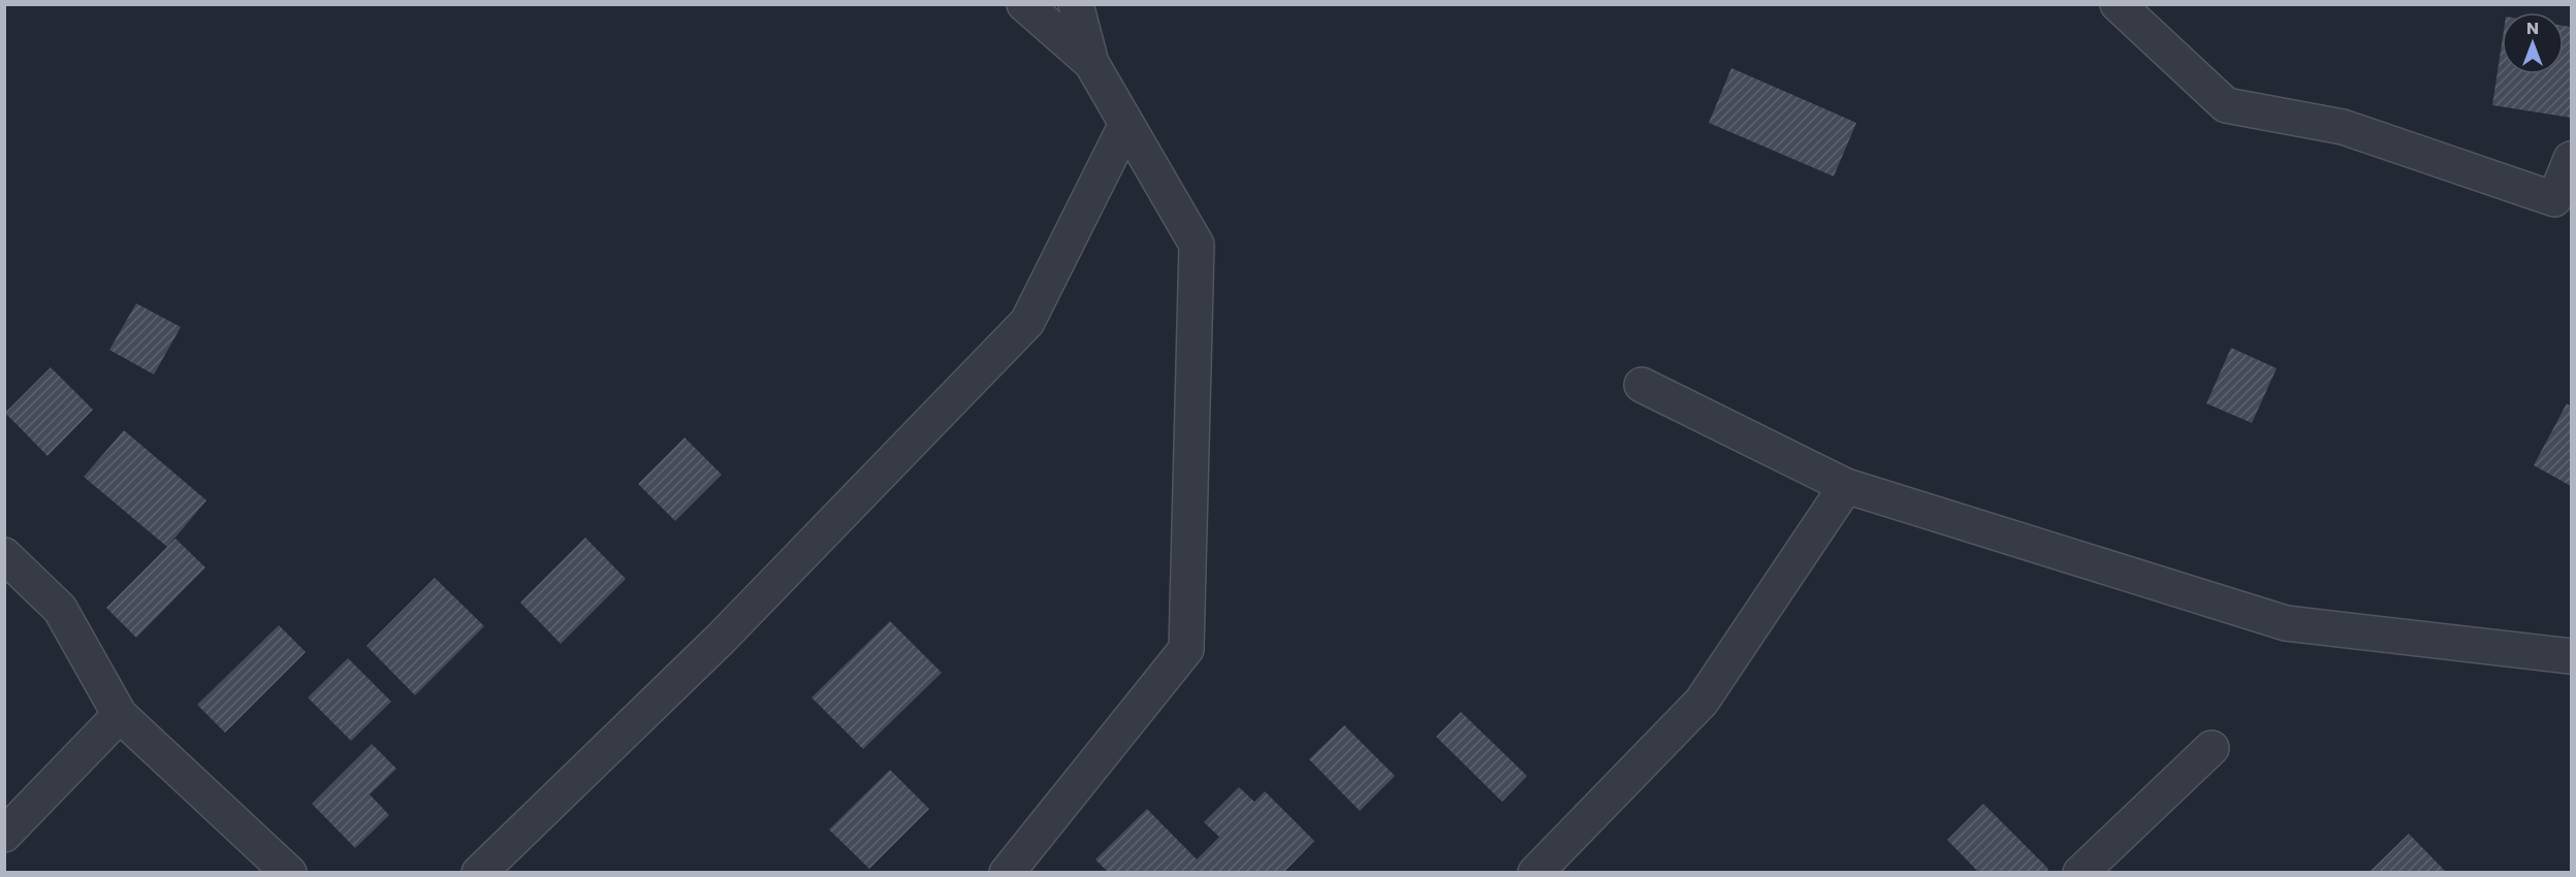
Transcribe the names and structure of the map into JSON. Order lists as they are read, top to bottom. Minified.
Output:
{"north":"top"}
